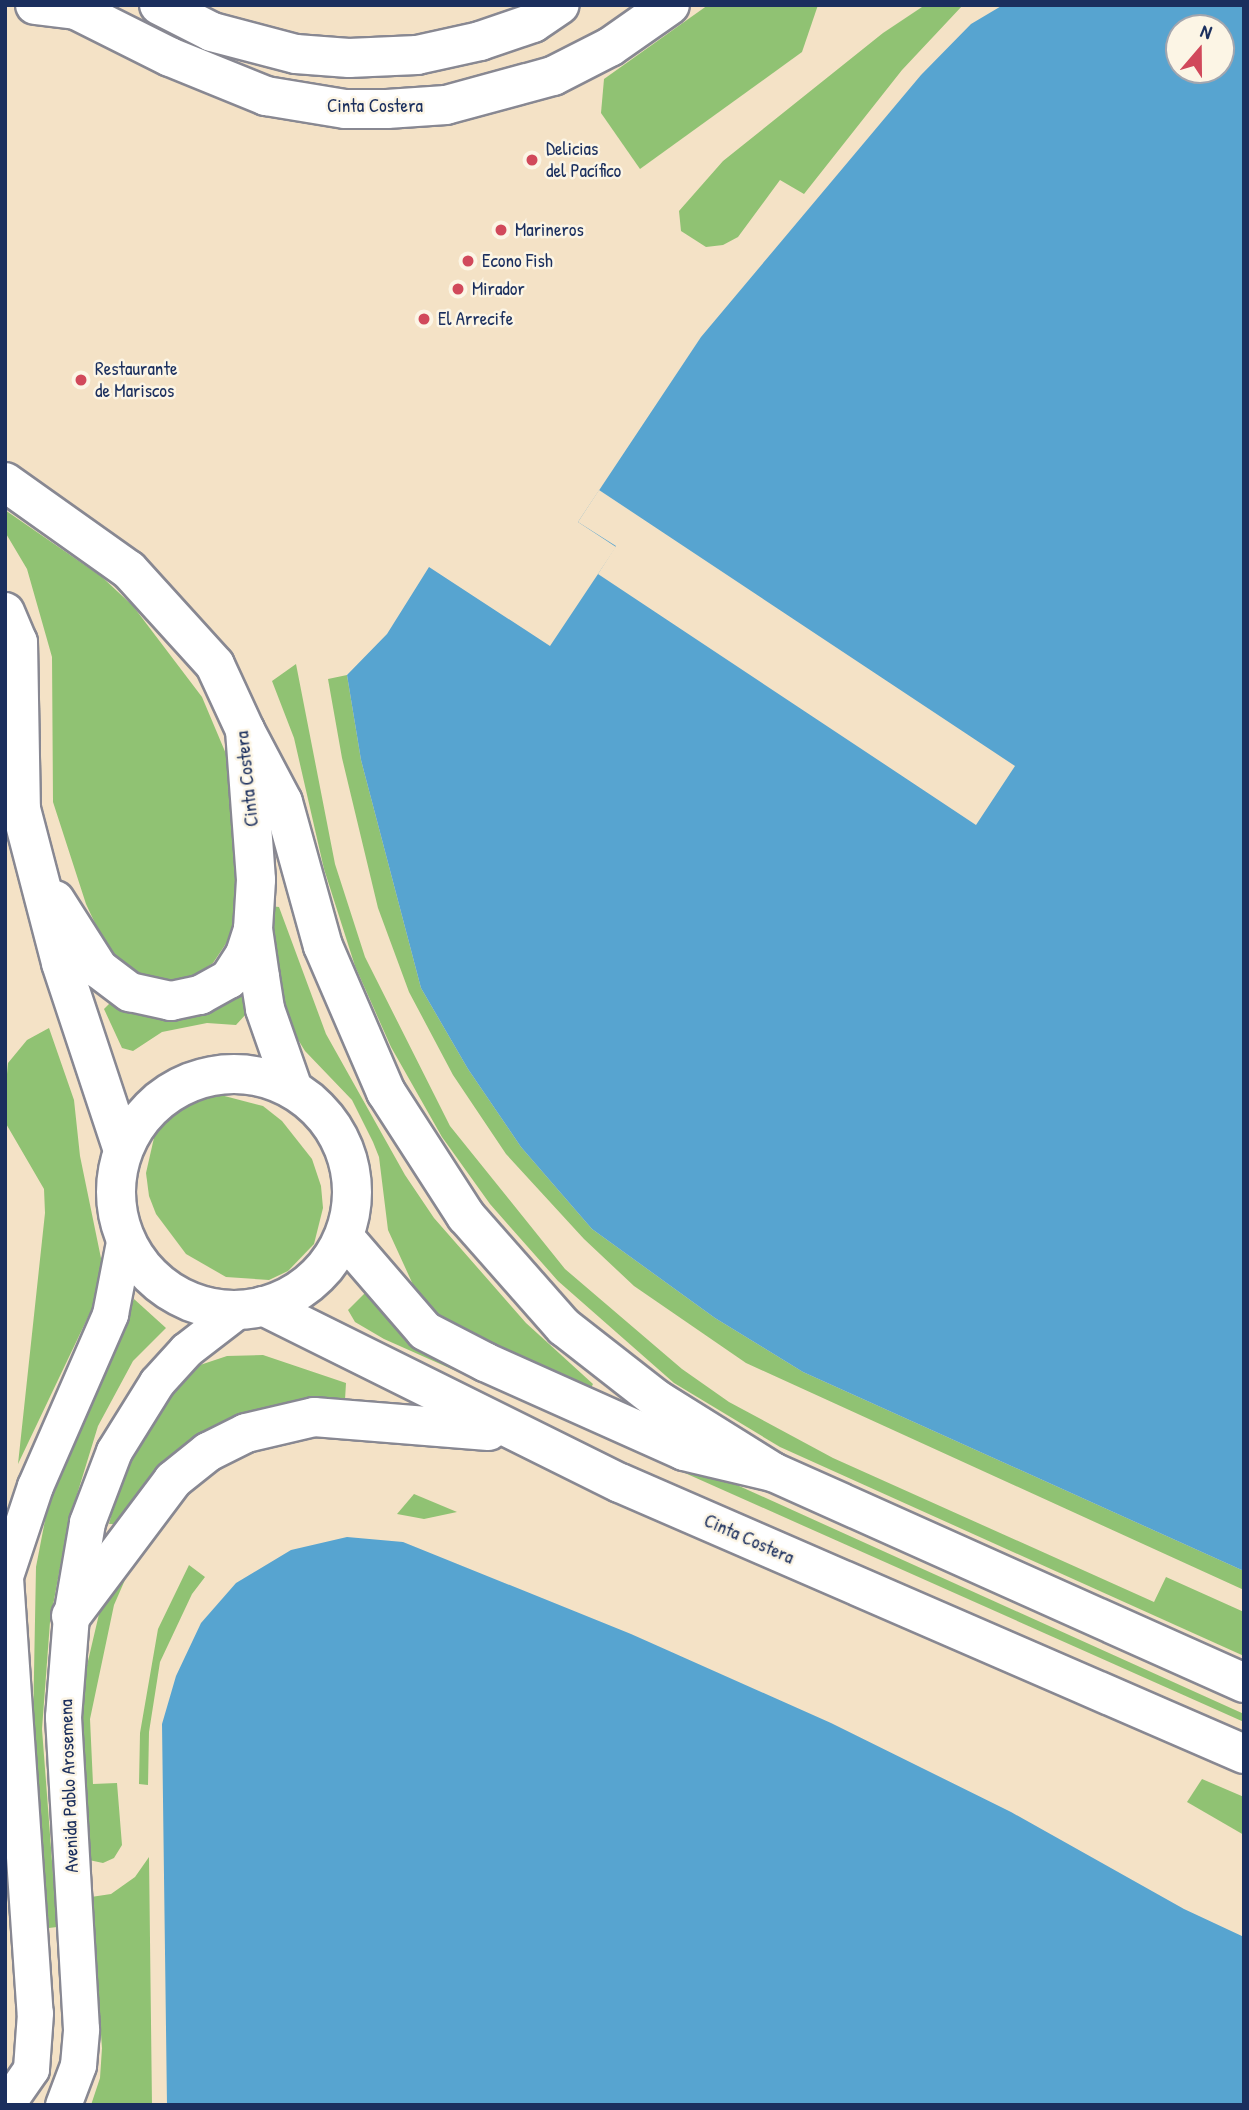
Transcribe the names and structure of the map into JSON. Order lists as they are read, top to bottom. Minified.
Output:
{"streets":{"main road":["Cinta Costera"],"street":["Avenida Pablo Arosemena"]},"crossings":[["Cinta Costera","Avenida Pablo Arosemena"]],"places":["Delicias del Pacífico","Marineros","Econo Fish","Mirador","El Arrecife","Restaurante de Mariscos"],"north":"top"}
